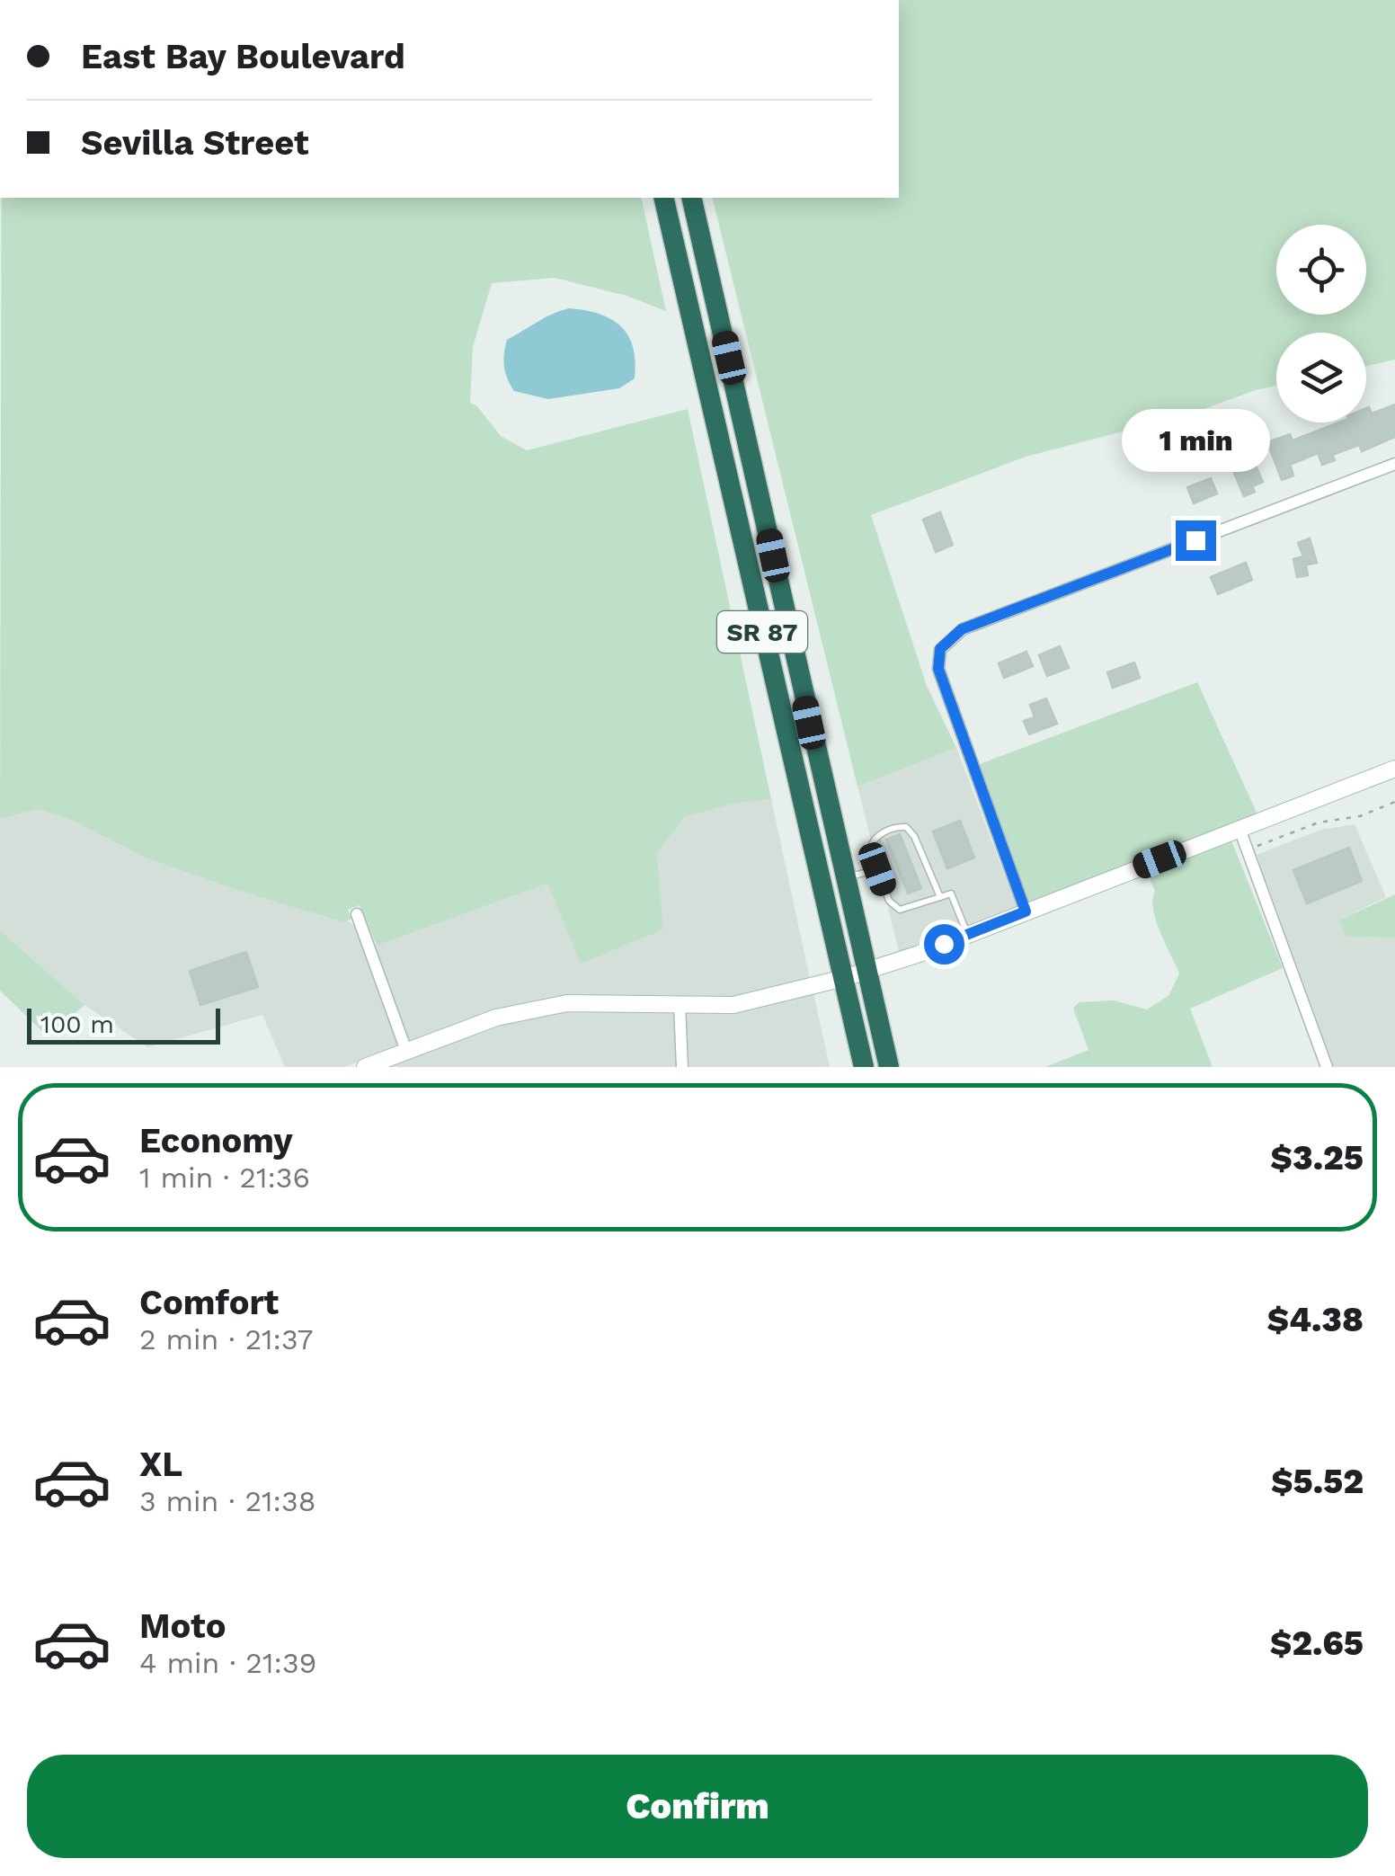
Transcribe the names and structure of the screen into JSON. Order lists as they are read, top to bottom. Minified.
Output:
{"streets":{"highway":["SR 87"]},"scale_bar":"100 m","page":{"banner":["East Bay Boulevard","Sevilla Street"],"bubble":"1 min","scale":"100 m","list":[{"name":"Economy","note":"1 min · 21:36","value":"$3.25"},{"name":"Comfort","note":"2 min · 21:37","value":"$4.38"},{"name":"XL","note":"3 min · 21:38","value":"$5.52"},{"name":"Moto","note":"4 min · 21:39","value":"$2.65"}],"buttons":"Confirm"}}
